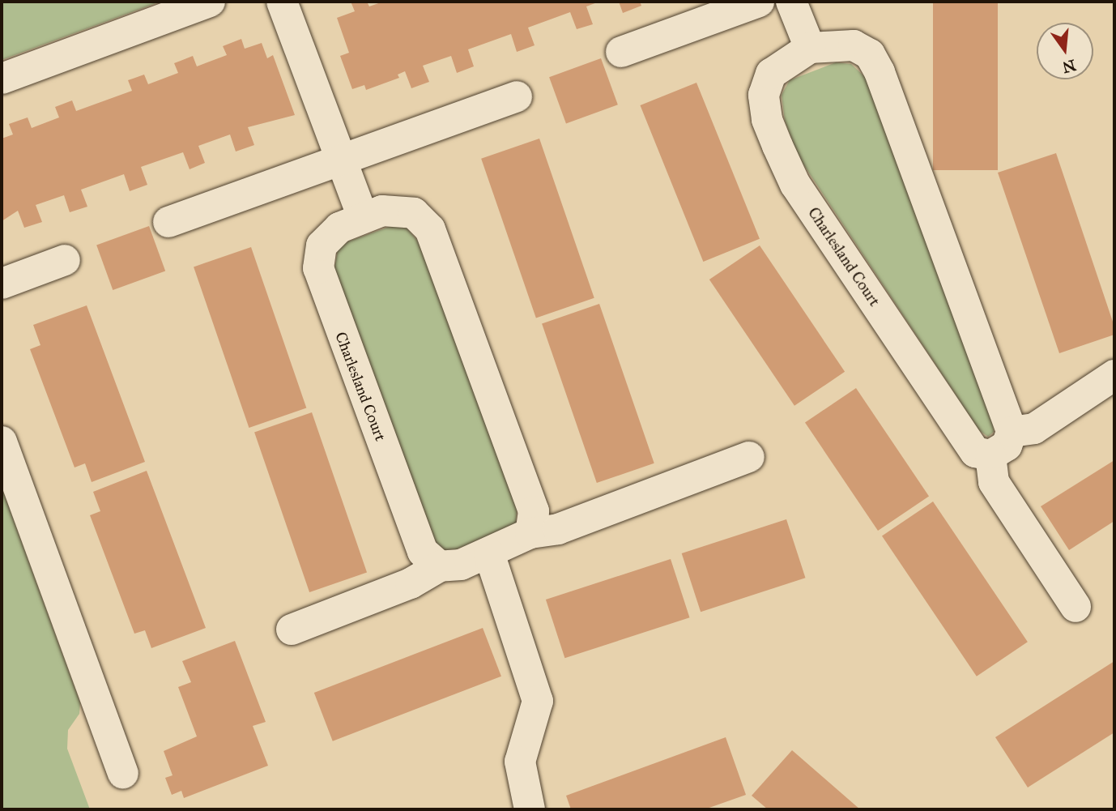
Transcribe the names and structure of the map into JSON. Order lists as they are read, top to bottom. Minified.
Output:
{"streets":{"street":["Charlesland Court"]},"north":"bottom"}
